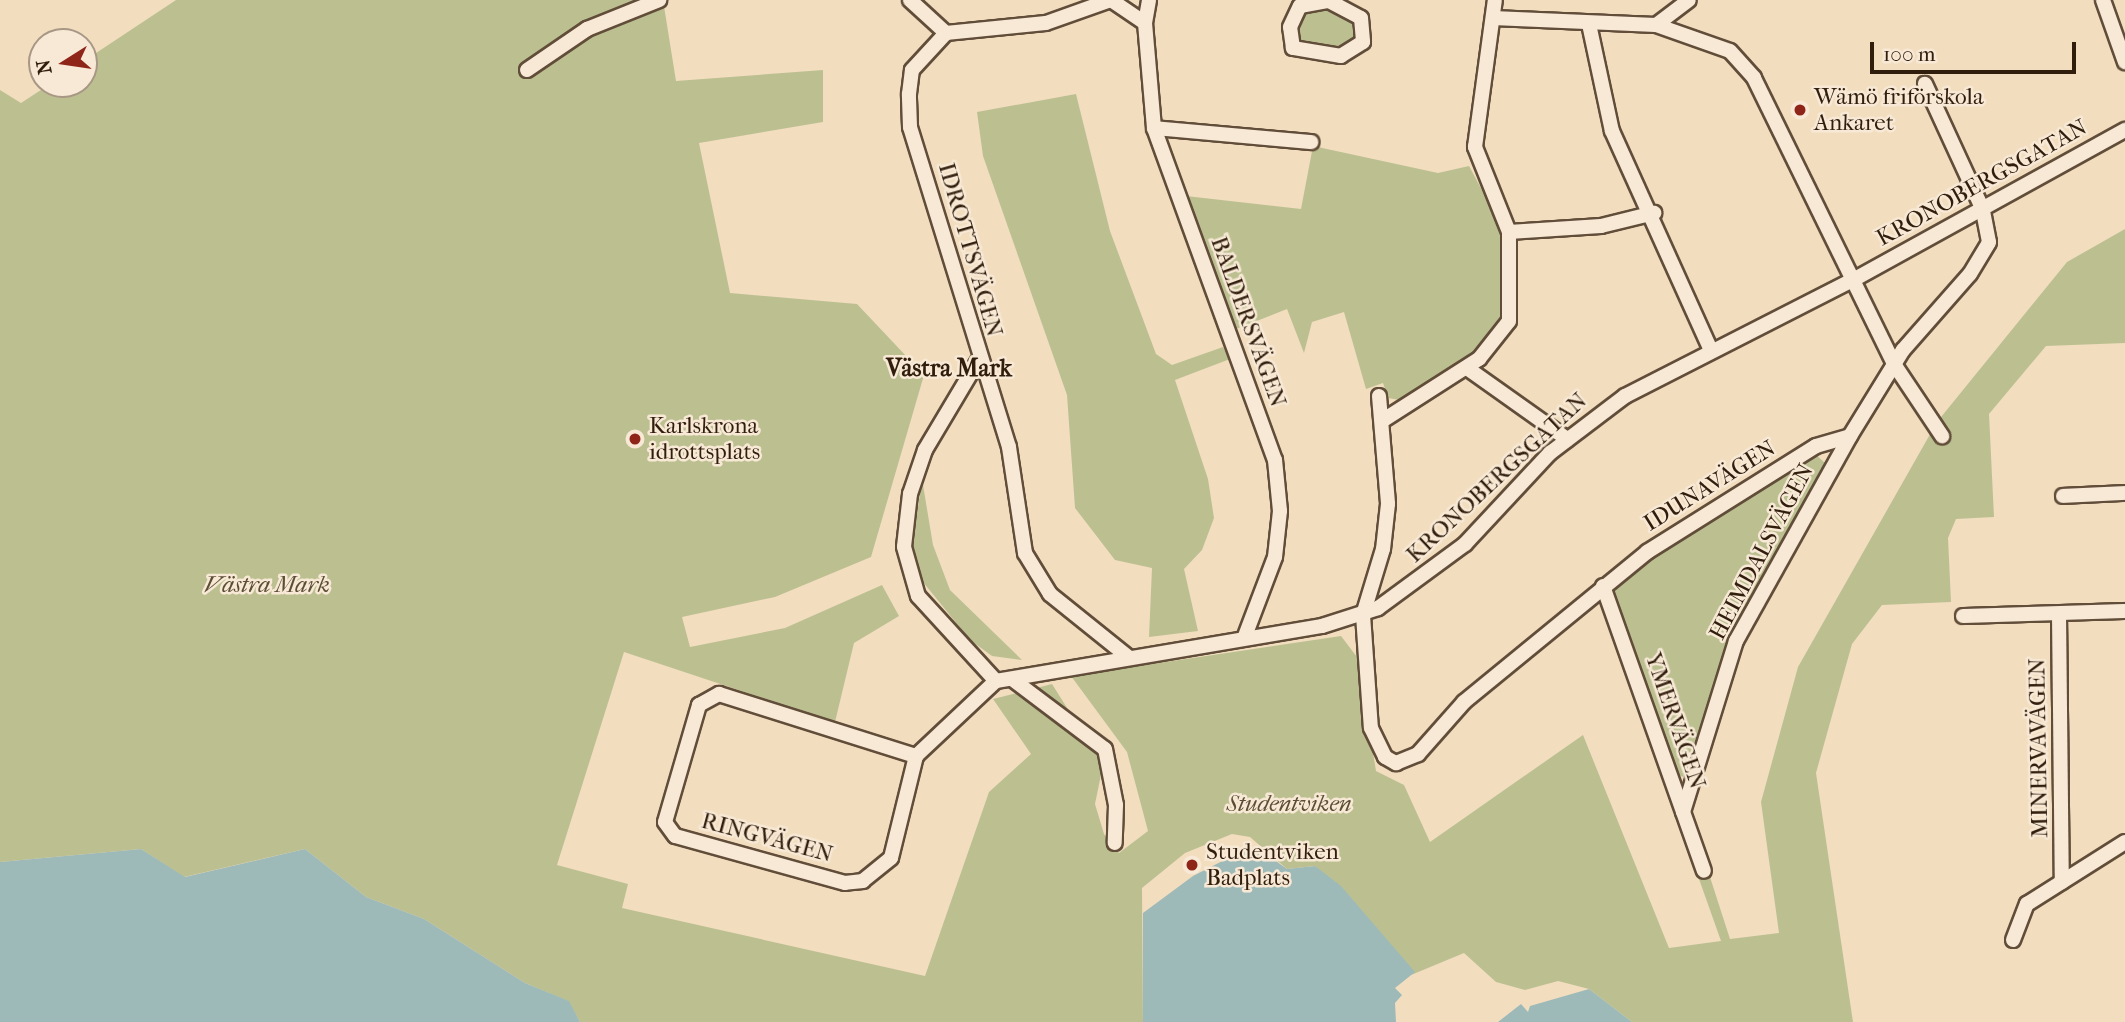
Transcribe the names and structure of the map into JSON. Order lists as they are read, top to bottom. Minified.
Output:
{"streets":{"street":["KRONOBERGSGATAN","IDROTTSVÄGEN","BALDERSVÄGEN","IDUNAVÄGEN","HEIMDALSVÄGEN","YMERVÄGEN","MINERVAVÄGEN","RINGVÄGEN"]},"crossings":[["KRONOBERGSGATAN","IDROTTSVÄGEN"],["KRONOBERGSGATAN","BALDERSVÄGEN"],["KRONOBERGSGATAN","IDUNAVÄGEN"],["IDUNAVÄGEN","HEIMDALSVÄGEN"],["IDUNAVÄGEN","YMERVÄGEN"],["HEIMDALSVÄGEN","YMERVÄGEN"]],"districts":["Västra Mark"],"parks":["Västra Mark","Studentviken"],"places":["Wämö friförskola Ankaret","Karlskrona idrottsplats","Studentviken Badplats"],"scale_bar":"100 m","north":"left"}
